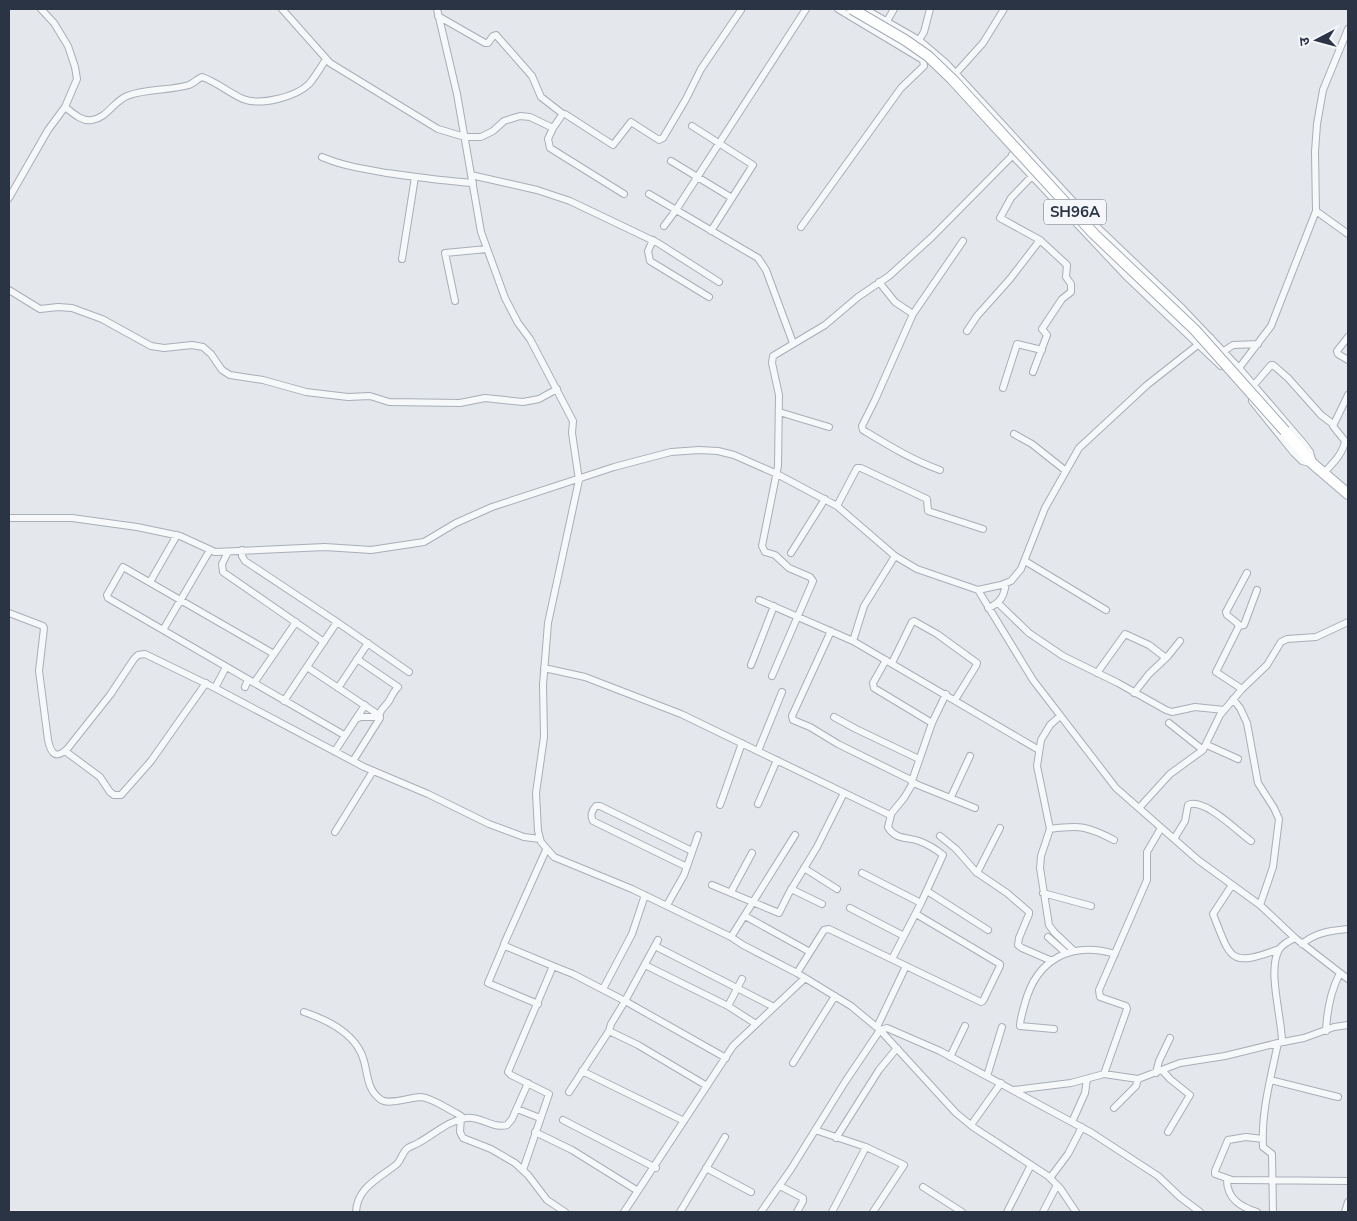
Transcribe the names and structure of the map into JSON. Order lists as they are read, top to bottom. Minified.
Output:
{"streets":{"main road":["SH96A"]},"north":"left"}
